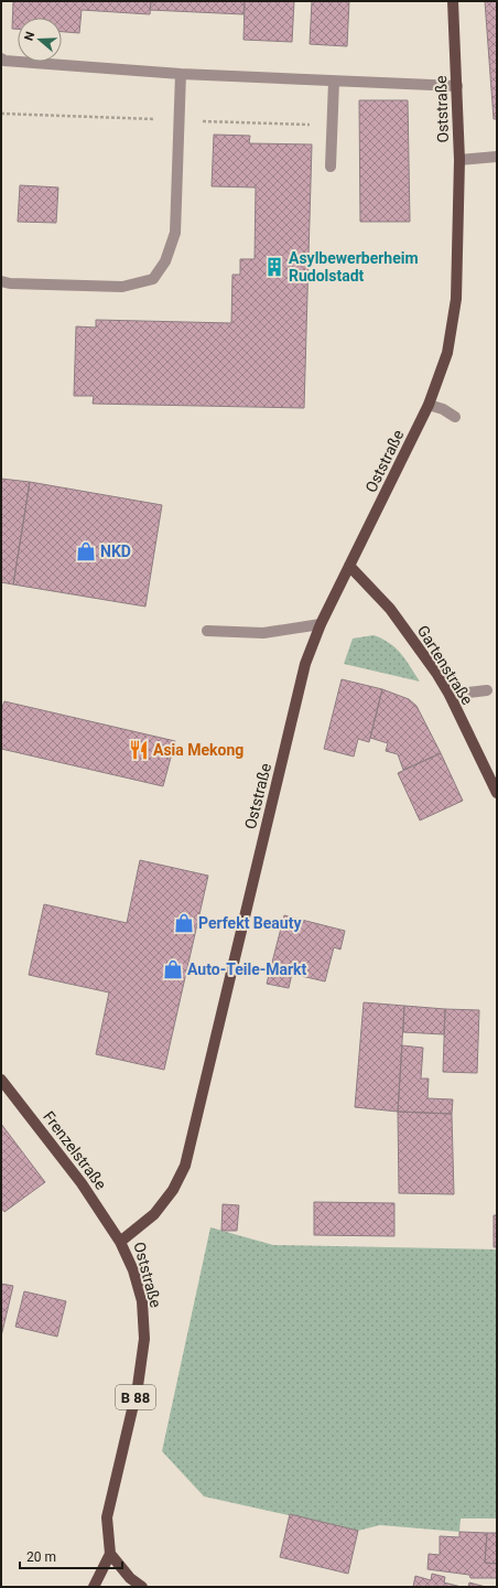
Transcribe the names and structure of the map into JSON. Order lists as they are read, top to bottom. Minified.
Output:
{"streets":{"main road":["Oststraße","Gartenstraße","Frenzelstraße","B 88"]},"crossings":[["Oststraße","Gartenstraße"],["Oststraße","Frenzelstraße"]],"places":{"building":["Asylbewerberheim Rudolstadt"],"shop":["NKD","Perfekt Beauty","Auto-Teile-Markt"],"restaurant":["Asia Mekong"]},"scale_bar":"20 m","north":"left"}
